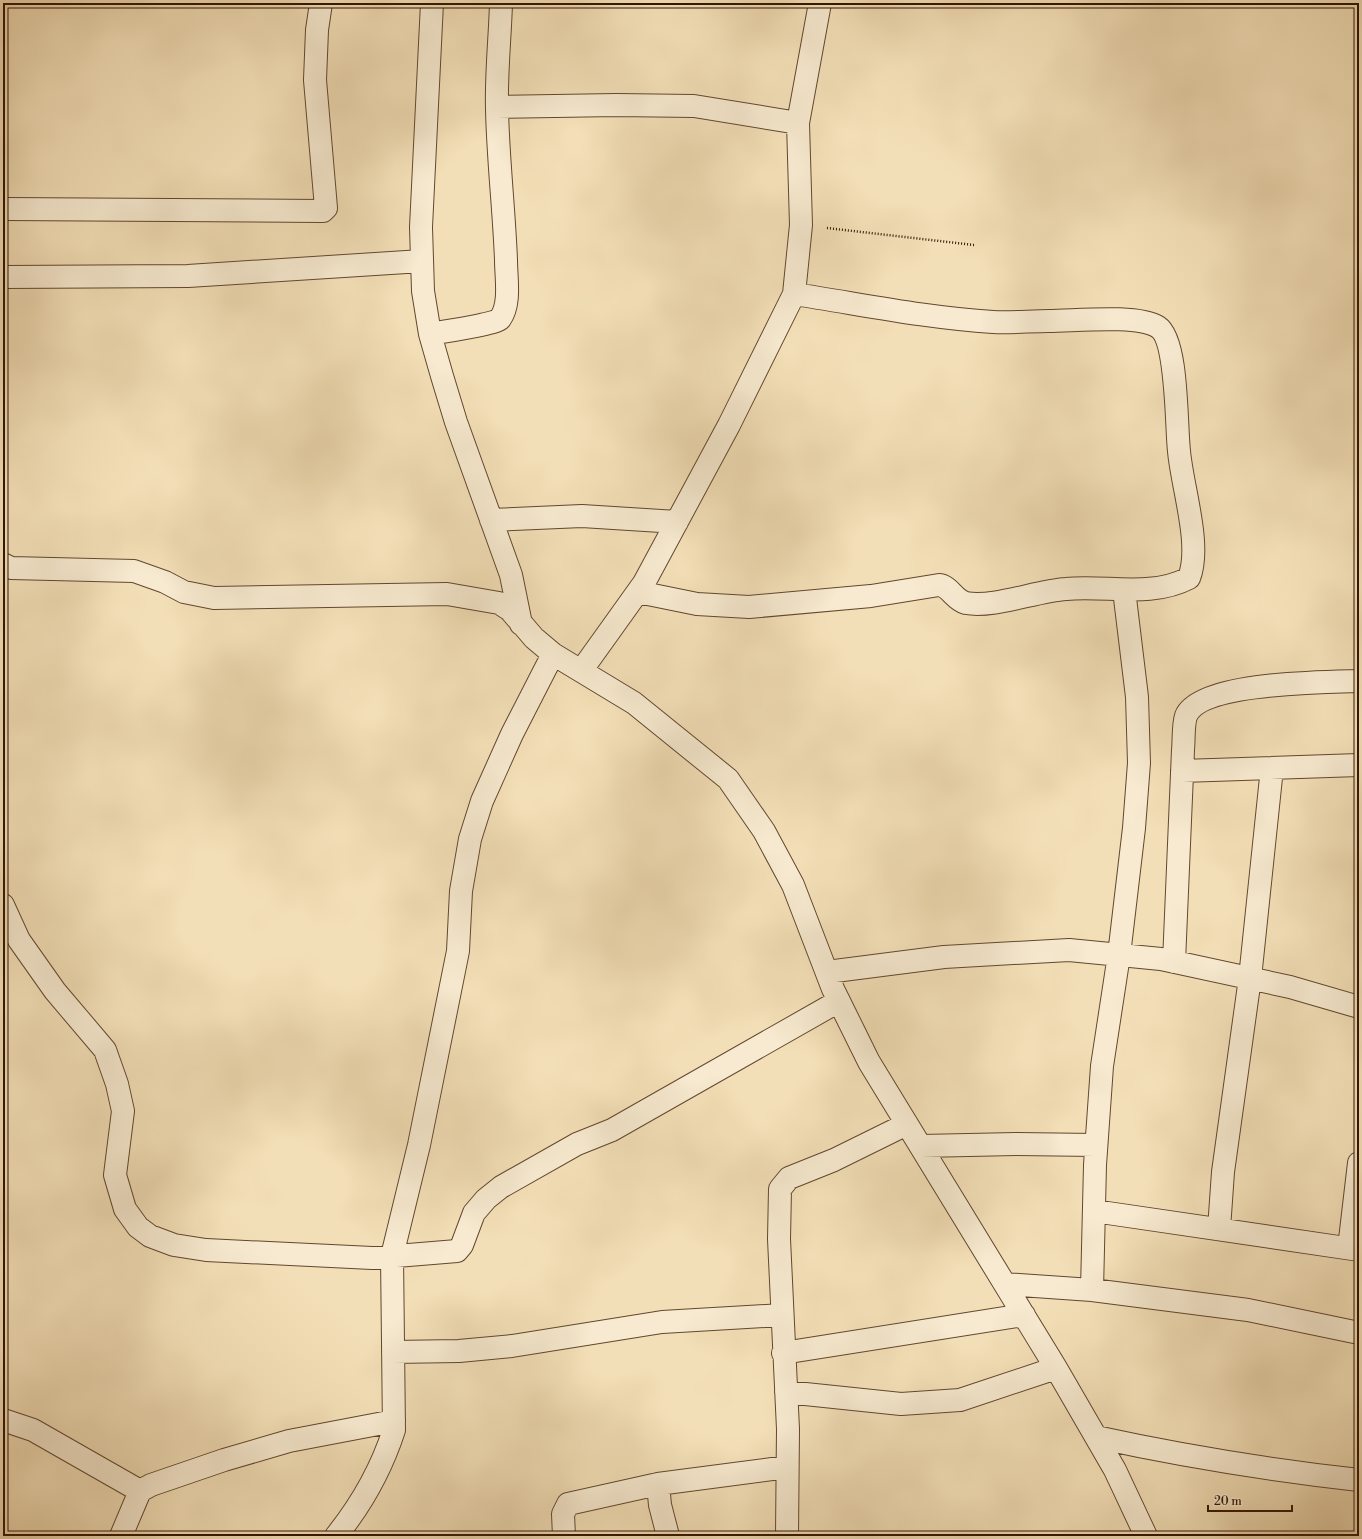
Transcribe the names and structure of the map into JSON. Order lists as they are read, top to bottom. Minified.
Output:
{"scale_bar":"20 m"}
